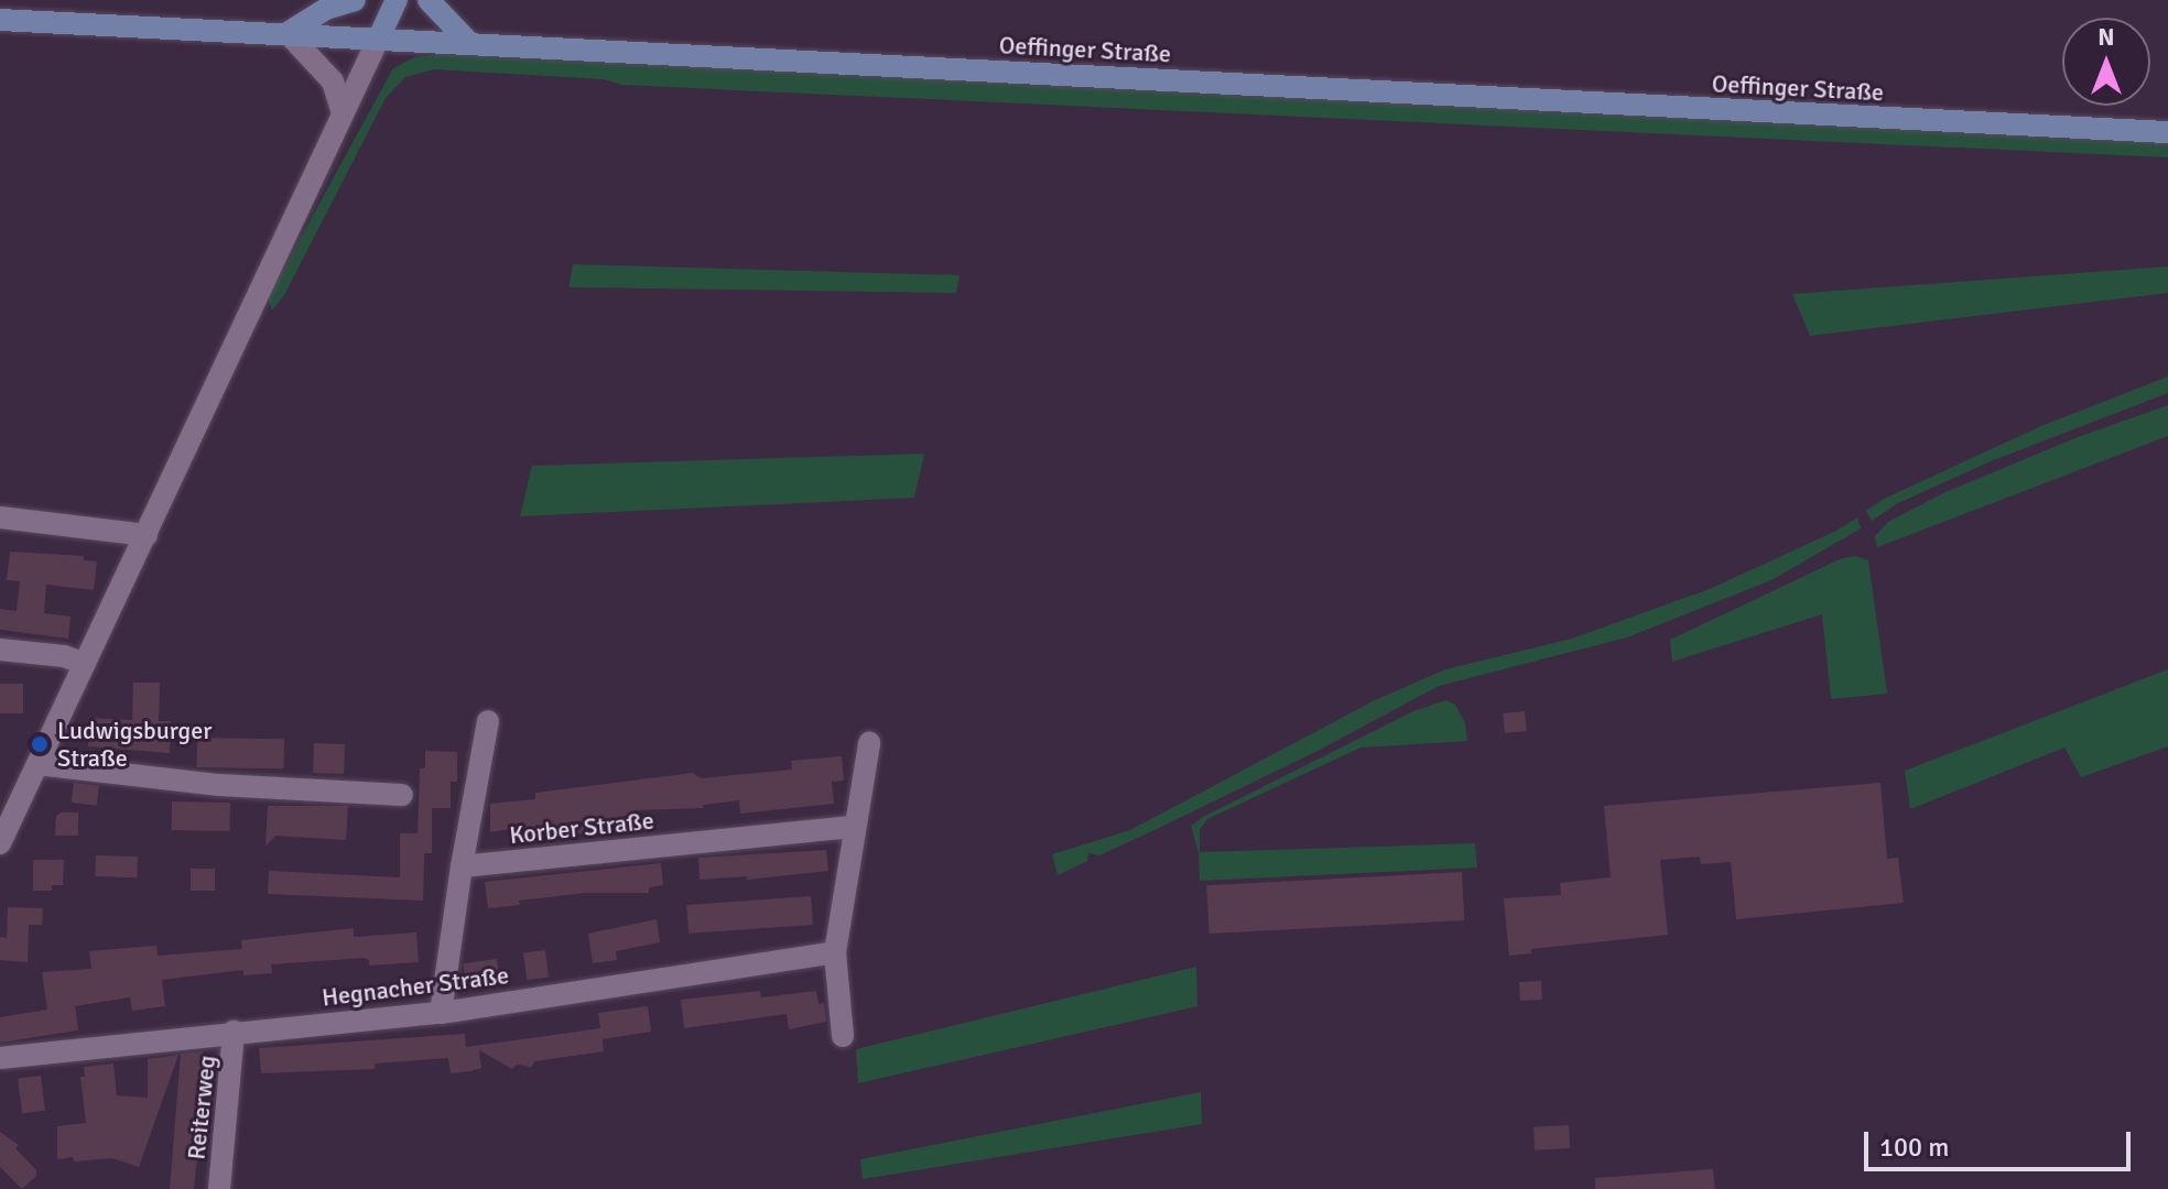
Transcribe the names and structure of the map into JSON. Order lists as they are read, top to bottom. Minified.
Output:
{"streets":{"main road":["Oeffinger Straße"],"street":["Korber Straße","Hegnacher Straße","Reiterweg"]},"crossings":[["Hegnacher Straße","Reiterweg"]],"places":["Ludwigsburger Straße"],"scale_bar":"100 m","north":"top"}
